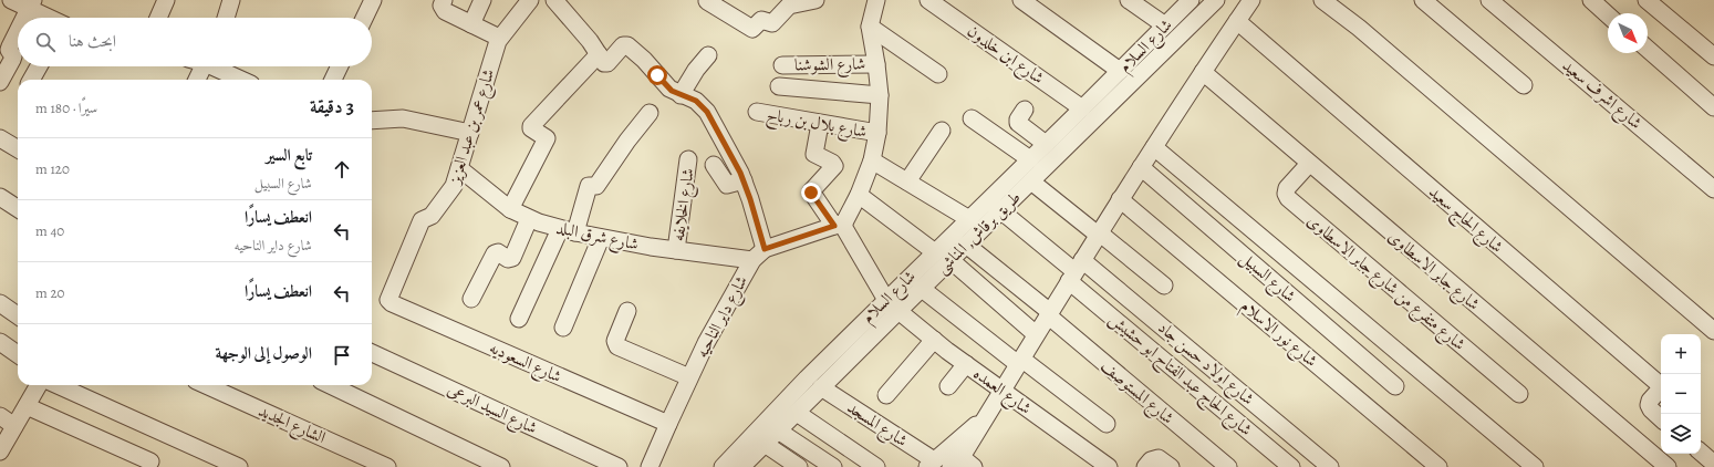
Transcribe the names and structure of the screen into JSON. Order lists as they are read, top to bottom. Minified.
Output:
{"streets":{"street":["شارع السلام","شارع ابن خلدون","شارع الشوشنا","شارع اشرف سعيد","شارع بلال بن رباح","شارع عمر بن عبد العزيز","شارع الخلايفه","شارع الحاج سعيد","طريق برقاش, المناشى","شارع شرق البلد","شارع جابر الاسطاوى","شارع السبيل","شارع متفرع من شارع جابر الاسطاوى","شارع داير الناحيه","شارع نور الاسلام","شارع السعوديه","شارع اولاد حسن جاد","شارع الحاج عبد الفتاح ابو حشيش","شارع العمده","شارع المستوصف","شارع السيد البرعى","الشارع الجديد","شارع المسجد"]},"crossings":[["شارع السلام","شارع ابن خلدون"],["شارع السلام","طريق برقاش, المناشى"],["شارع السلام","شارع العمده"],["شارع عمر بن عبد العزيز","شارع شرق البلد"],["شارع عمر بن عبد العزيز","شارع السعوديه"],["شارع الخلايفه","شارع شرق البلد"],["طريق برقاش, المناشى","شارع العمده"],["طريق برقاش, المناشى","شارع المستوصف"],["طريق برقاش, المناشى","شارع المسجد"],["شارع شرق البلد","شارع داير الناحيه"],["شارع جابر الاسطاوى","شارع متفرع من شارع جابر الاسطاوى"],["شارع داير الناحيه","شارع السعوديه"],["شارع اولاد حسن جاد","شارع الحاج عبد الفتاح ابو حشيش"]],"north":"bottom right","page":{"search":"ابحث هنا","heading":["3 دقيقة","سيرًا · 180 m"],"list":[["تابع السير","شارع السبيل","120 m"],["انعطف يسارًا","شارع داير الناحيه","40 m"],["انعطف يسارًا","20 m"],"الوصول إلى الوجهة"],"map_buttons":["+","−"]}}
